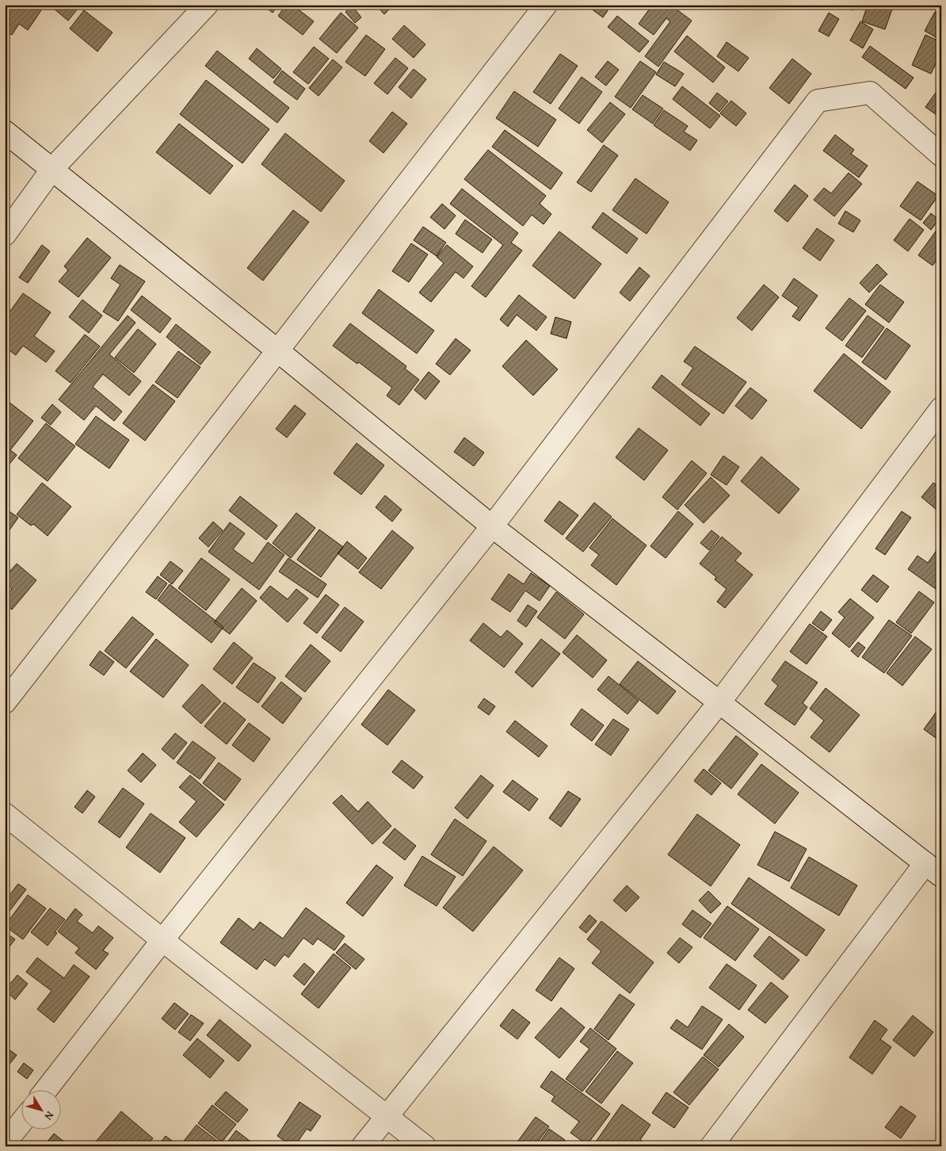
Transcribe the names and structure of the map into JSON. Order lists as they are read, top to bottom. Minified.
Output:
{"north":"bottom right"}
